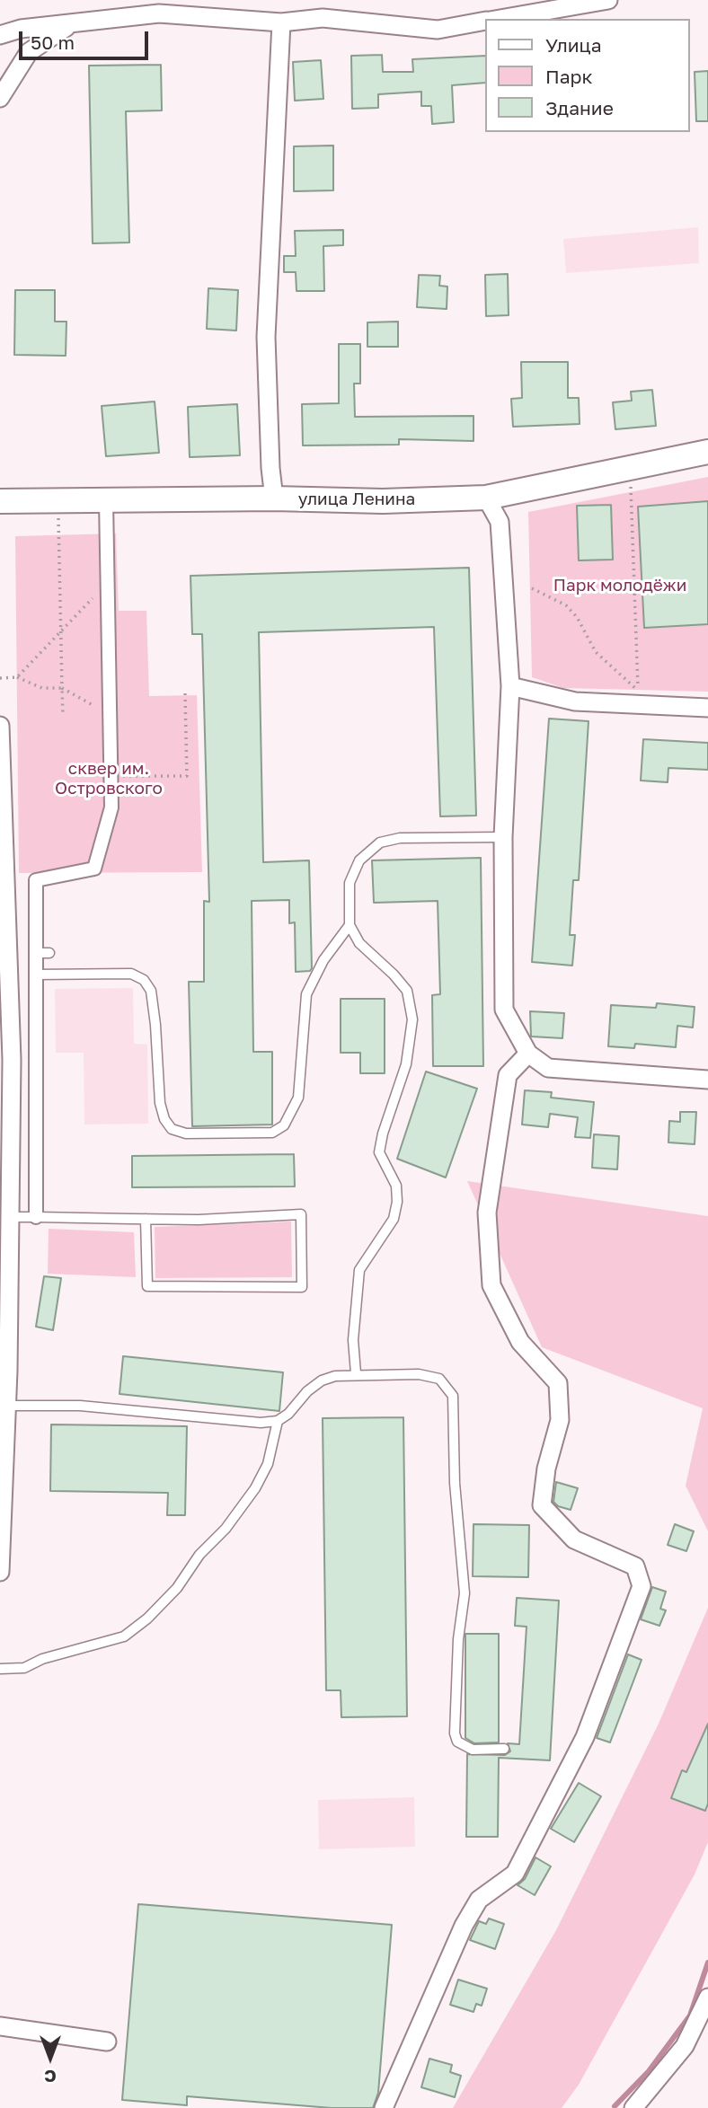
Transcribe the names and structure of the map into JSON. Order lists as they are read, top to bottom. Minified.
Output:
{"streets":{"main road":["улица Ленина"]},"parks":["Парк молодёжи","сквер им. Островского"],"legend":["Улица","Парк","Здание"],"scale_bar":"50 m","north":"bottom"}
